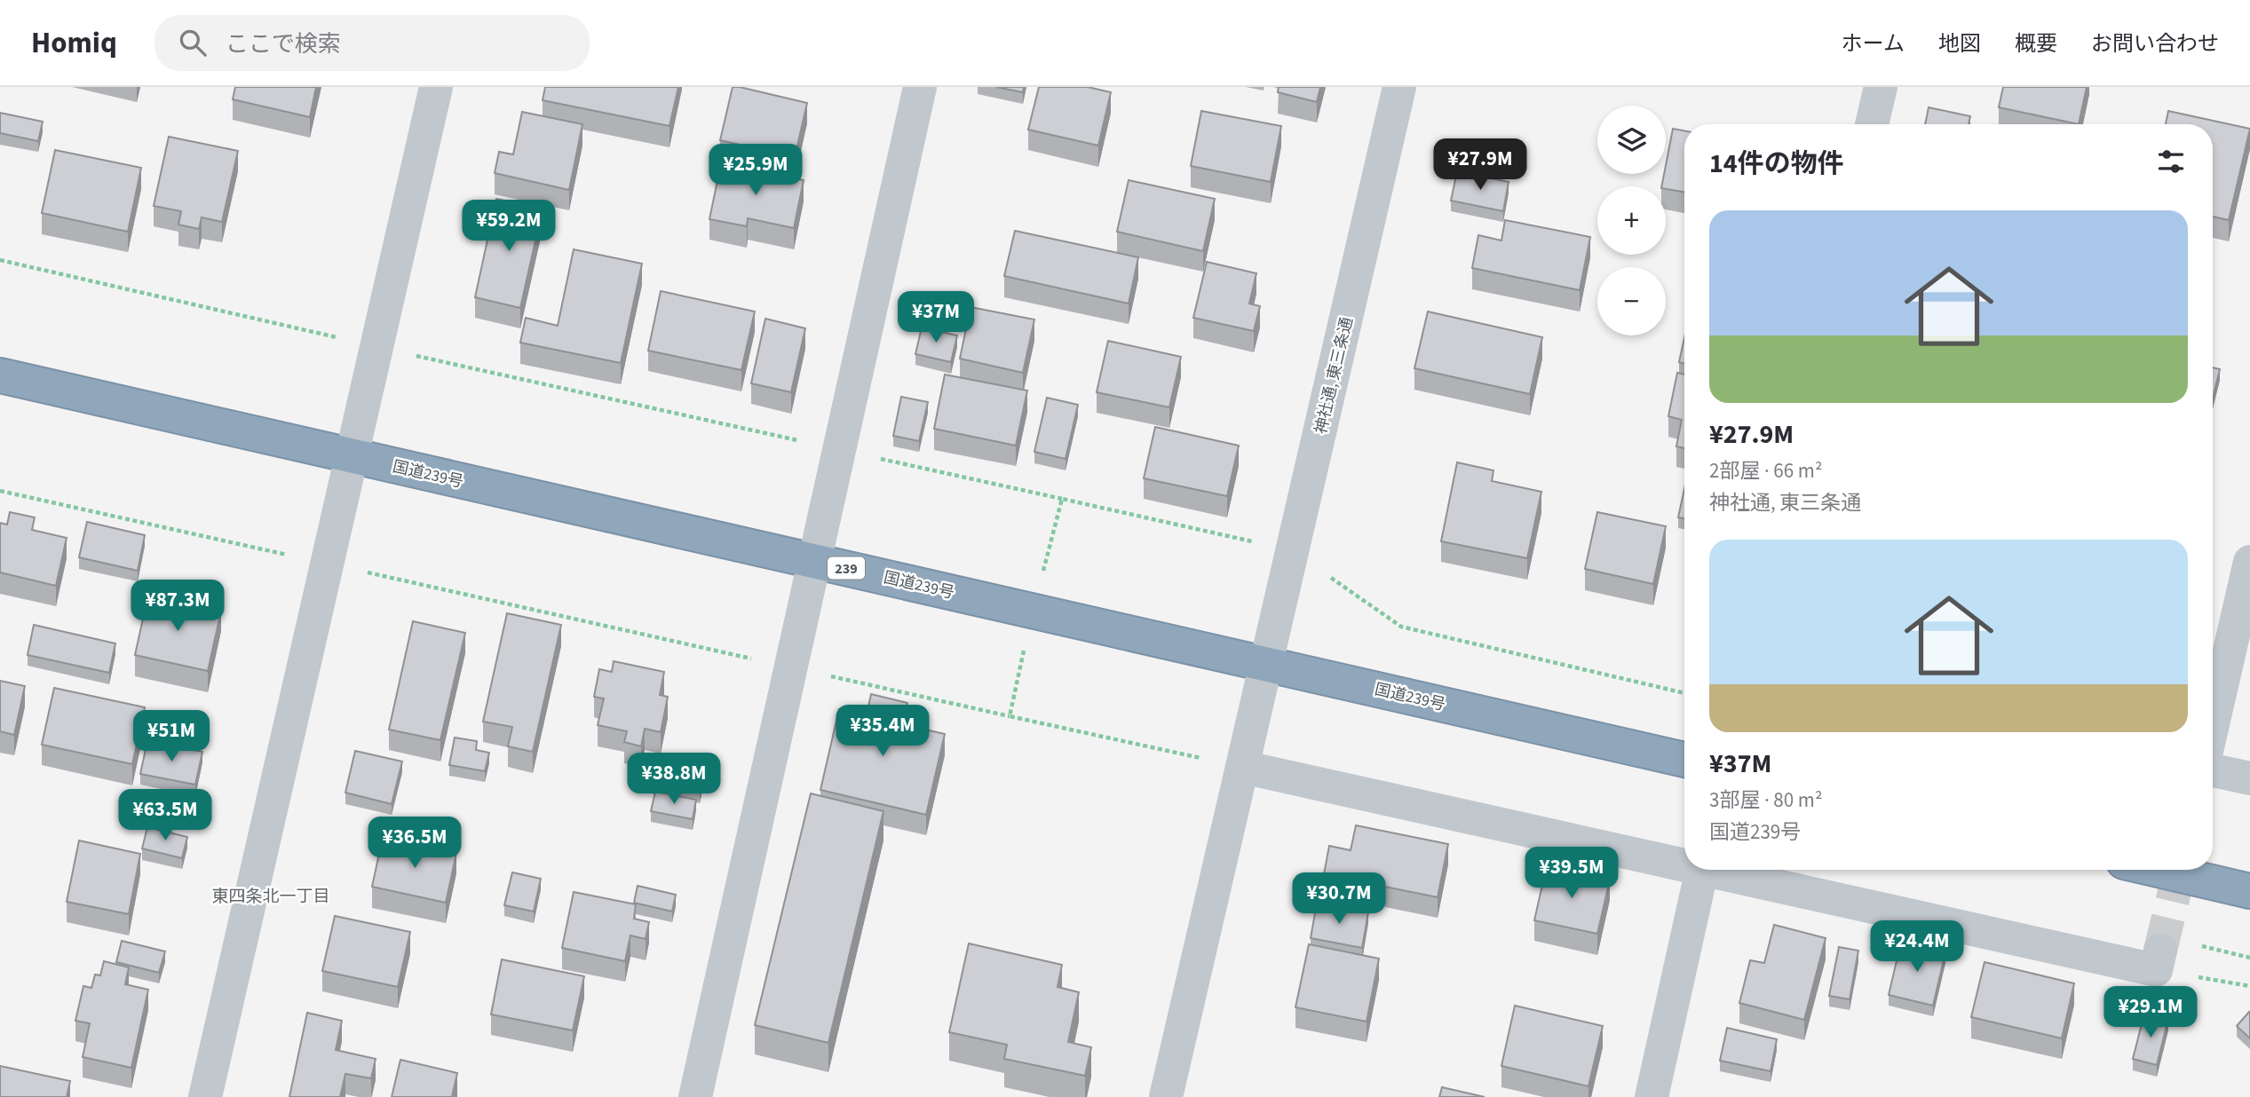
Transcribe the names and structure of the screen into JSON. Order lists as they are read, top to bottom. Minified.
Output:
{"streets":{"highway":["国道239号","239"],"street":["神社通, 東三条通"]},"crossings":[["神社通, 東三条通","国道239号"]],"districts":["東四条北一丁目"],"page":{"header":"Homiq","search":"ここで検索","nav":["ホーム","地図","概要","お問い合わせ"],"map_buttons":["+","−"],"heading":"14件の物件","price":["¥27.9M","¥25.9M","¥59.2M","¥37M","¥87.3M","¥35.4M","¥51M","¥38.8M","¥63.5M","¥36.5M","¥39.5M","¥30.7M","¥24.4M","¥29.1M"],"list":[{"name":"¥27.9M","note":"2部屋 · 66 m² · 神社通, 東三条通"},{"name":"¥37M","note":"3部屋 · 80 m² · 国道239号"}]}}
